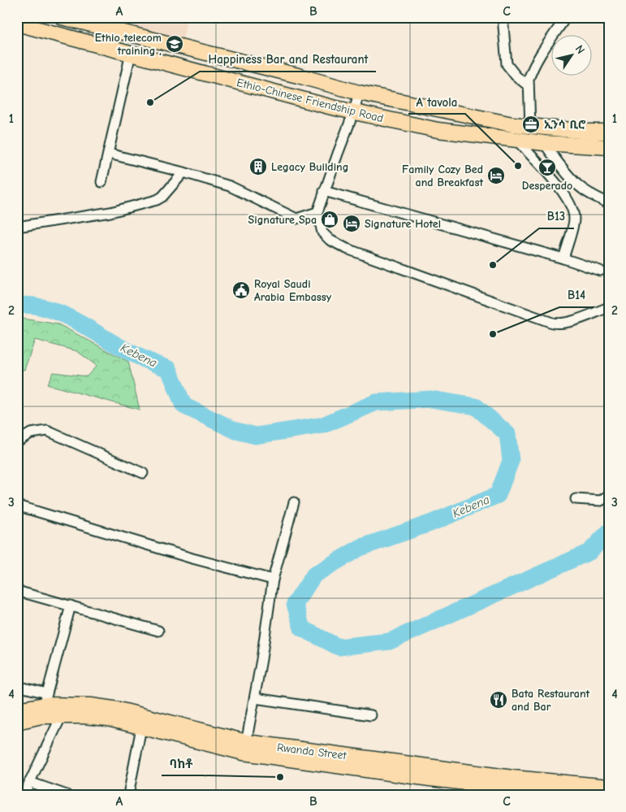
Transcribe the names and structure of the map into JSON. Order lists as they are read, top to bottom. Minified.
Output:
{"streets":{"main road":["Ethio-Chinese Friendship Road","Rwanda Street"]},"water":["Kebena"],"places":{"school or university":["Ethio telecom training ,"],"other":["Happiness Bar and Restaurant","A tavola","B13","B14","ባከቶ"],"office":["ኢንሳ ቢሮ"],"building":["Legacy Building"],"bar":["Desperado"],"hotel":["Family Cozy Bed and Breakfast","Signature Hotel"],"shop":["Signature Spa"],"public building":["Royal Saudi Arabia Embassy"],"restaurant":["Bata Restaurant and Bar"]},"north":"top right","grid":{"columns":["A","B","C"],"rows":["1","2","3","4"]}}
